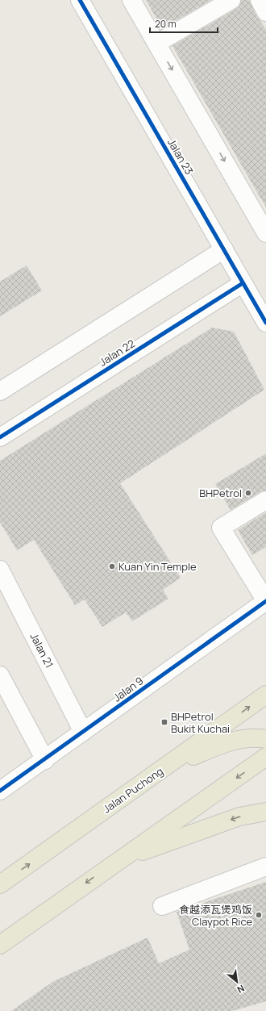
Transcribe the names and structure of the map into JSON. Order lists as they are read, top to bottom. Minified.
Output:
{"streets":{"main road":["Jalan Puchong"],"street":["Jalan 23","Jalan 22","Jalan 21","Jalan 9"]},"crossings":[["Jalan 23","Jalan 22"],["Jalan 21","Jalan 9"]],"places":{"other":["BHPetrol","Kuan Yin Temple","食越添瓦煲鸡饭 Claypot Rice"],"transit":["BHPetrol Bukit Kuchai"]},"scale_bar":"20 m","north":"bottom right"}
